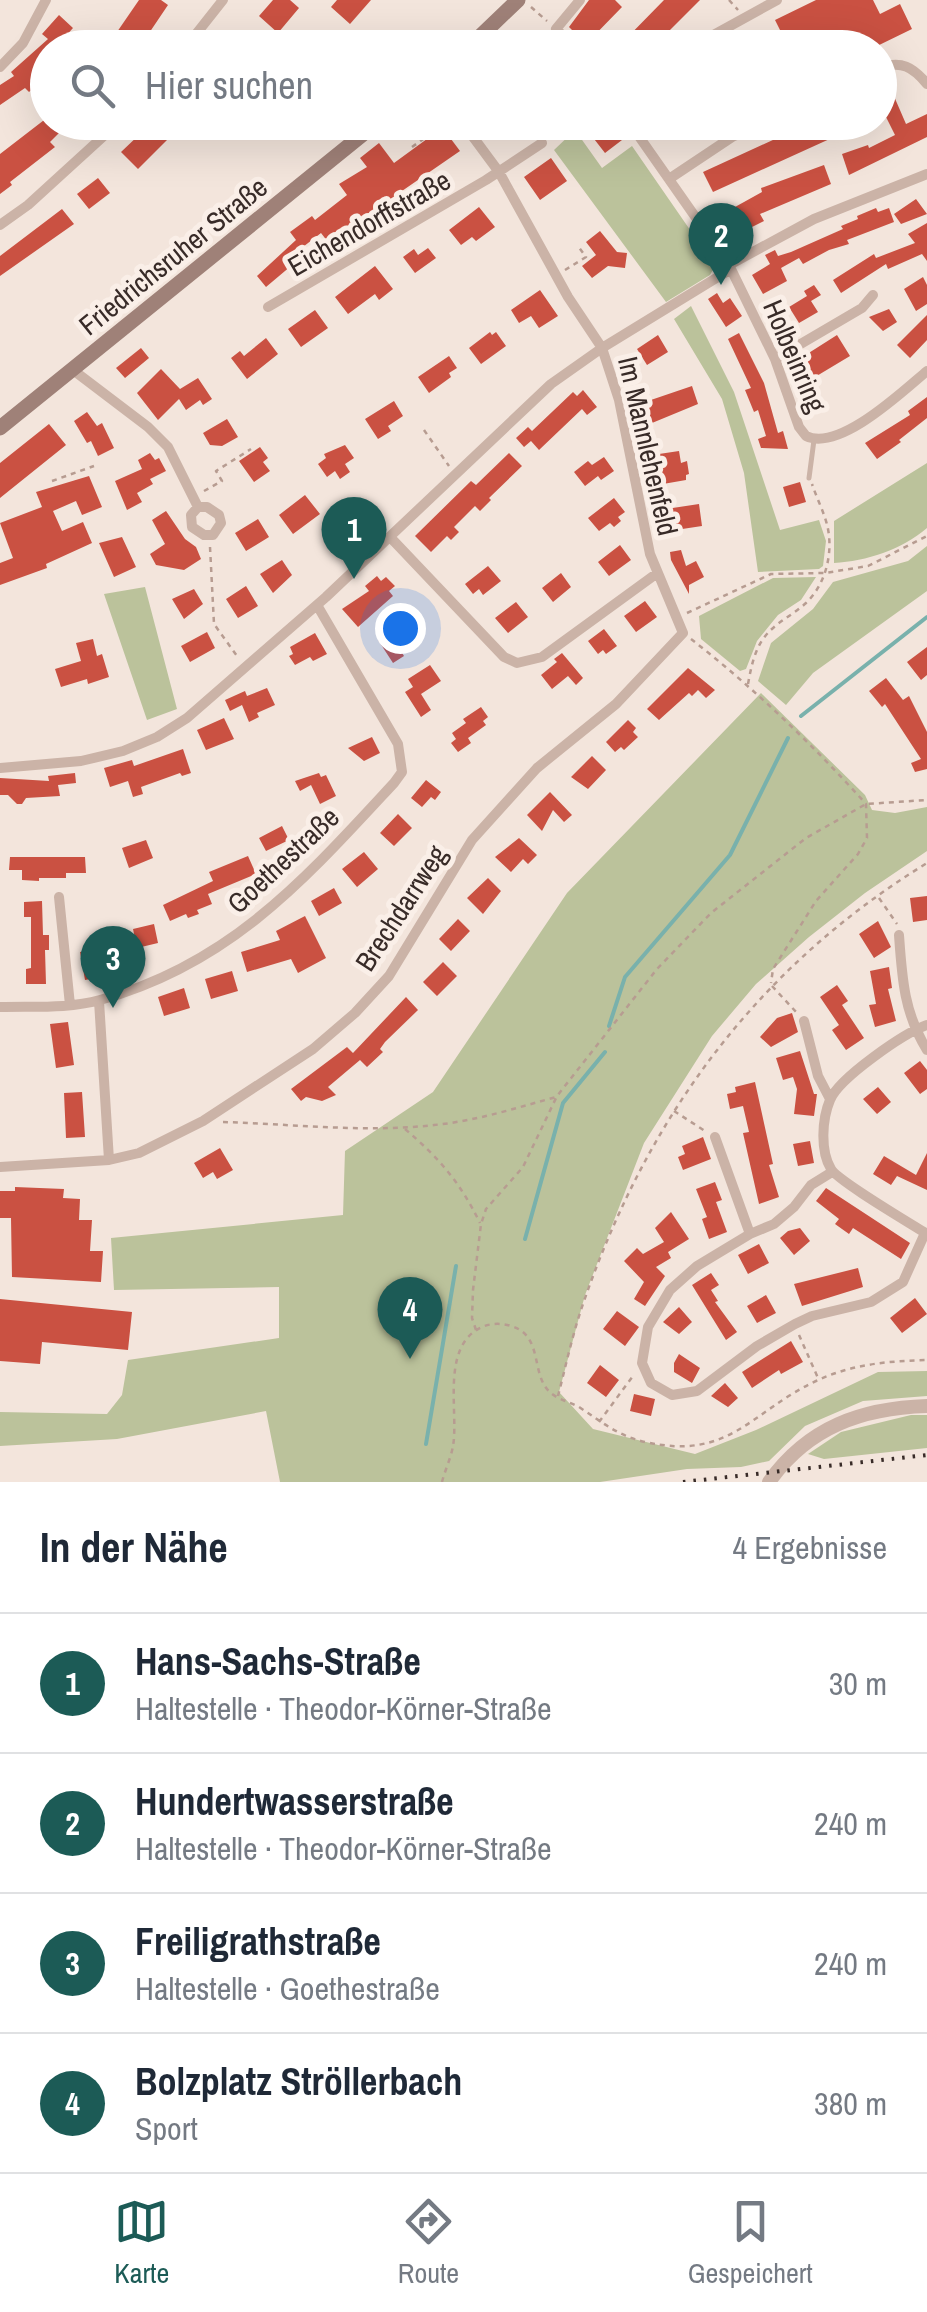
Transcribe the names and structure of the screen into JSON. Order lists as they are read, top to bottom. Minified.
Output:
{"streets":{"main road":["Friedrichsruher Straße"],"street":["Eichendorffstraße","Holbeinring","Im Mannlehenfeld","Goethestraße","Brechdarrweg"]},"crossings":[["Eichendorffstraße","Im Mannlehenfeld"],["Im Mannlehenfeld","Brechdarrweg"]],"page":{"search":"Hier suchen","pins":["2","1","3","4"],"heading":["In der Nähe","4 Ergebnisse"],"list":[{"mark":"1","name":"Hans-Sachs-Straße","note":"Haltestelle · Theodor-Körner-Straße","value":"30 m"},{"mark":"2","name":"Hundertwasserstraße","note":"Haltestelle · Theodor-Körner-Straße","value":"240 m"},{"mark":"3","name":"Freiligrathstraße","note":"Haltestelle · Goethestraße","value":"240 m"},{"mark":"4","name":"Bolzplatz Ströllerbach","note":"Sport","value":"380 m"}],"nav":["Karte","Route","Gespeichert"]}}
